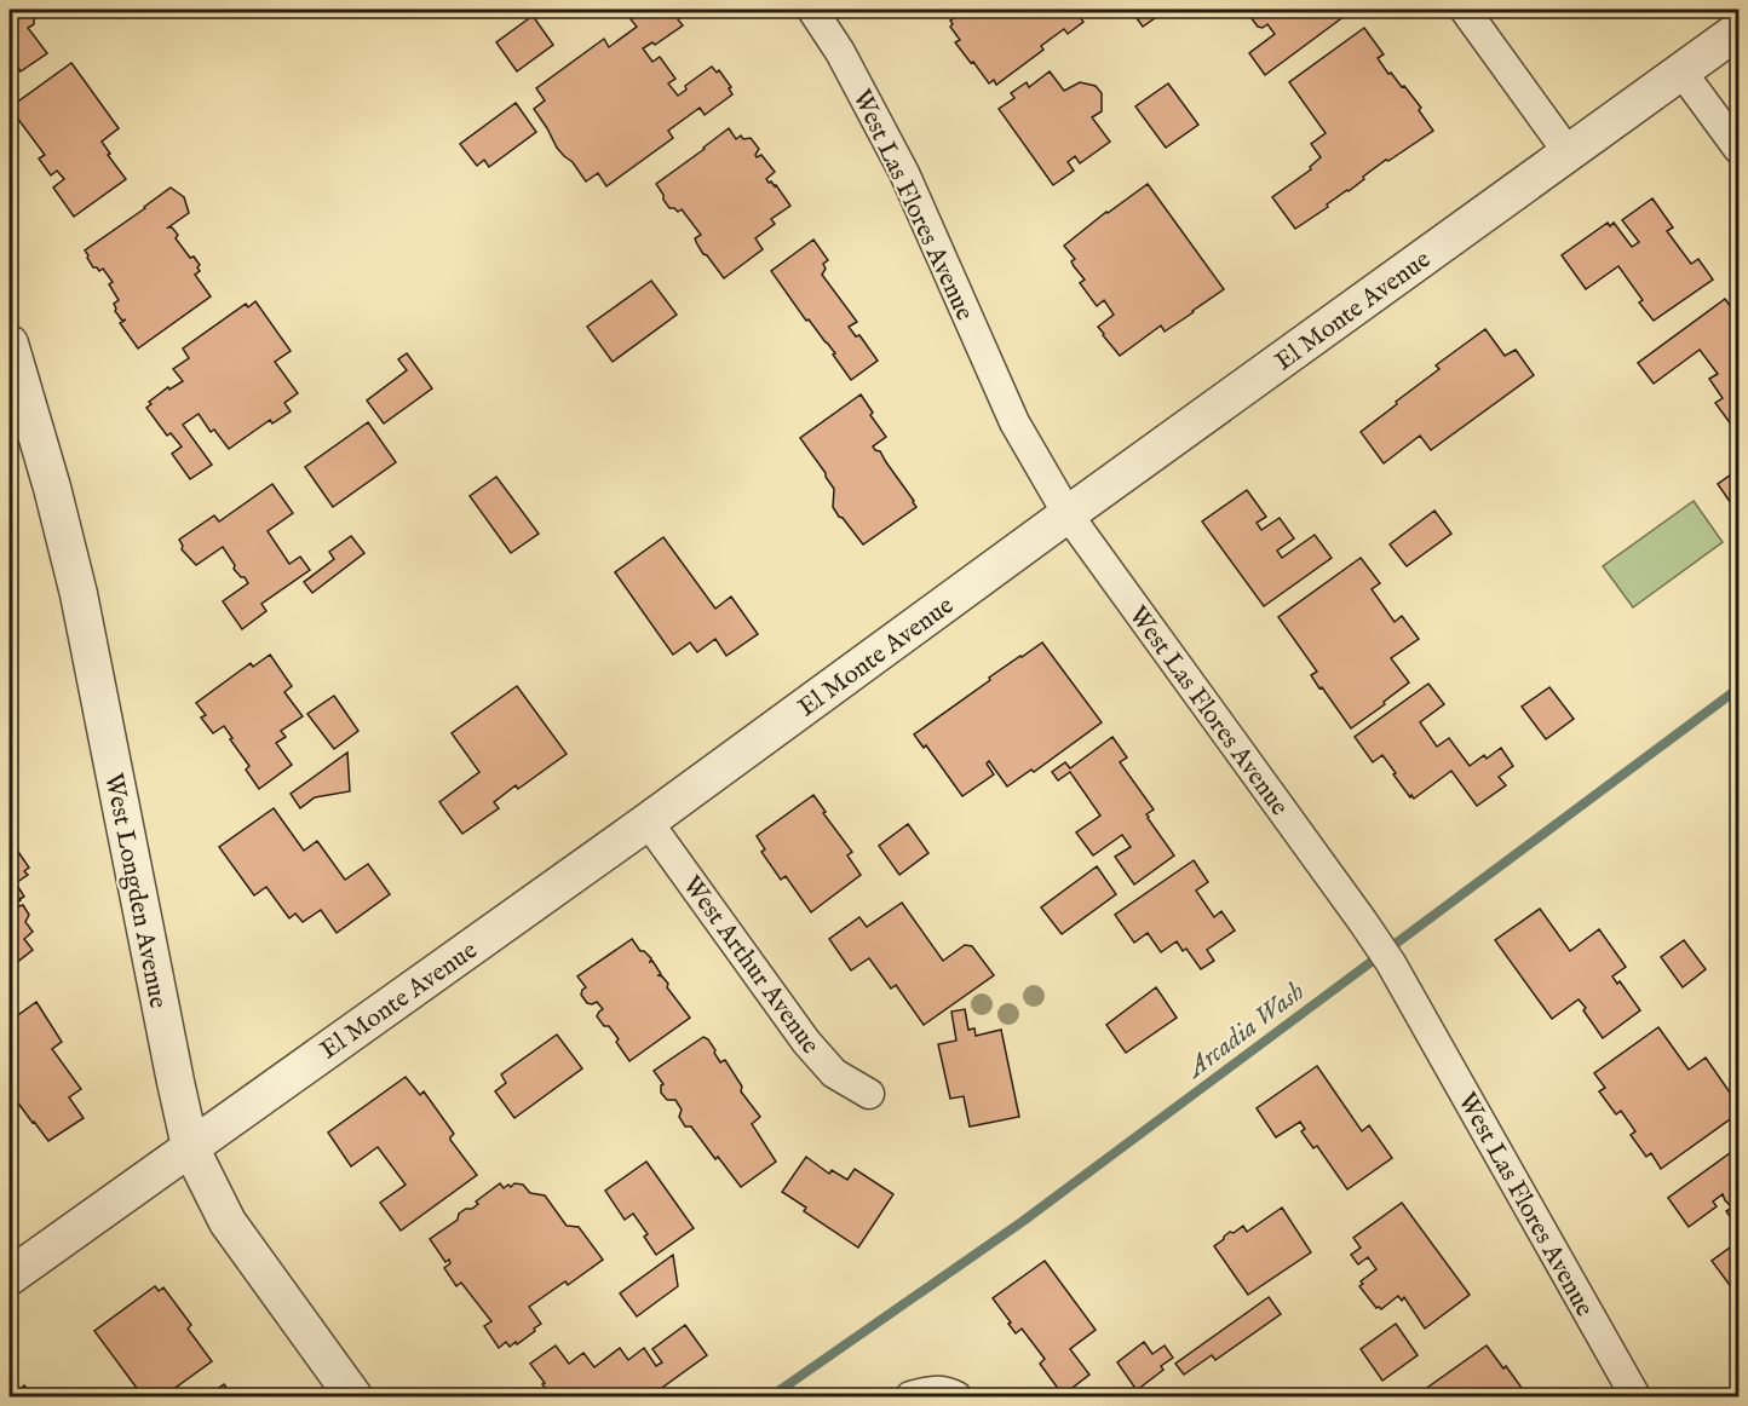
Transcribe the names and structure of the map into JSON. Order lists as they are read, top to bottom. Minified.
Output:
{"streets":{"street":["West Las Flores Avenue","El Monte Avenue","West Longden Avenue","West Arthur Avenue"]},"crossings":[["West Las Flores Avenue","El Monte Avenue"],["El Monte Avenue","West Longden Avenue"],["El Monte Avenue","West Arthur Avenue"]],"water":["Arcadia Wash"]}
